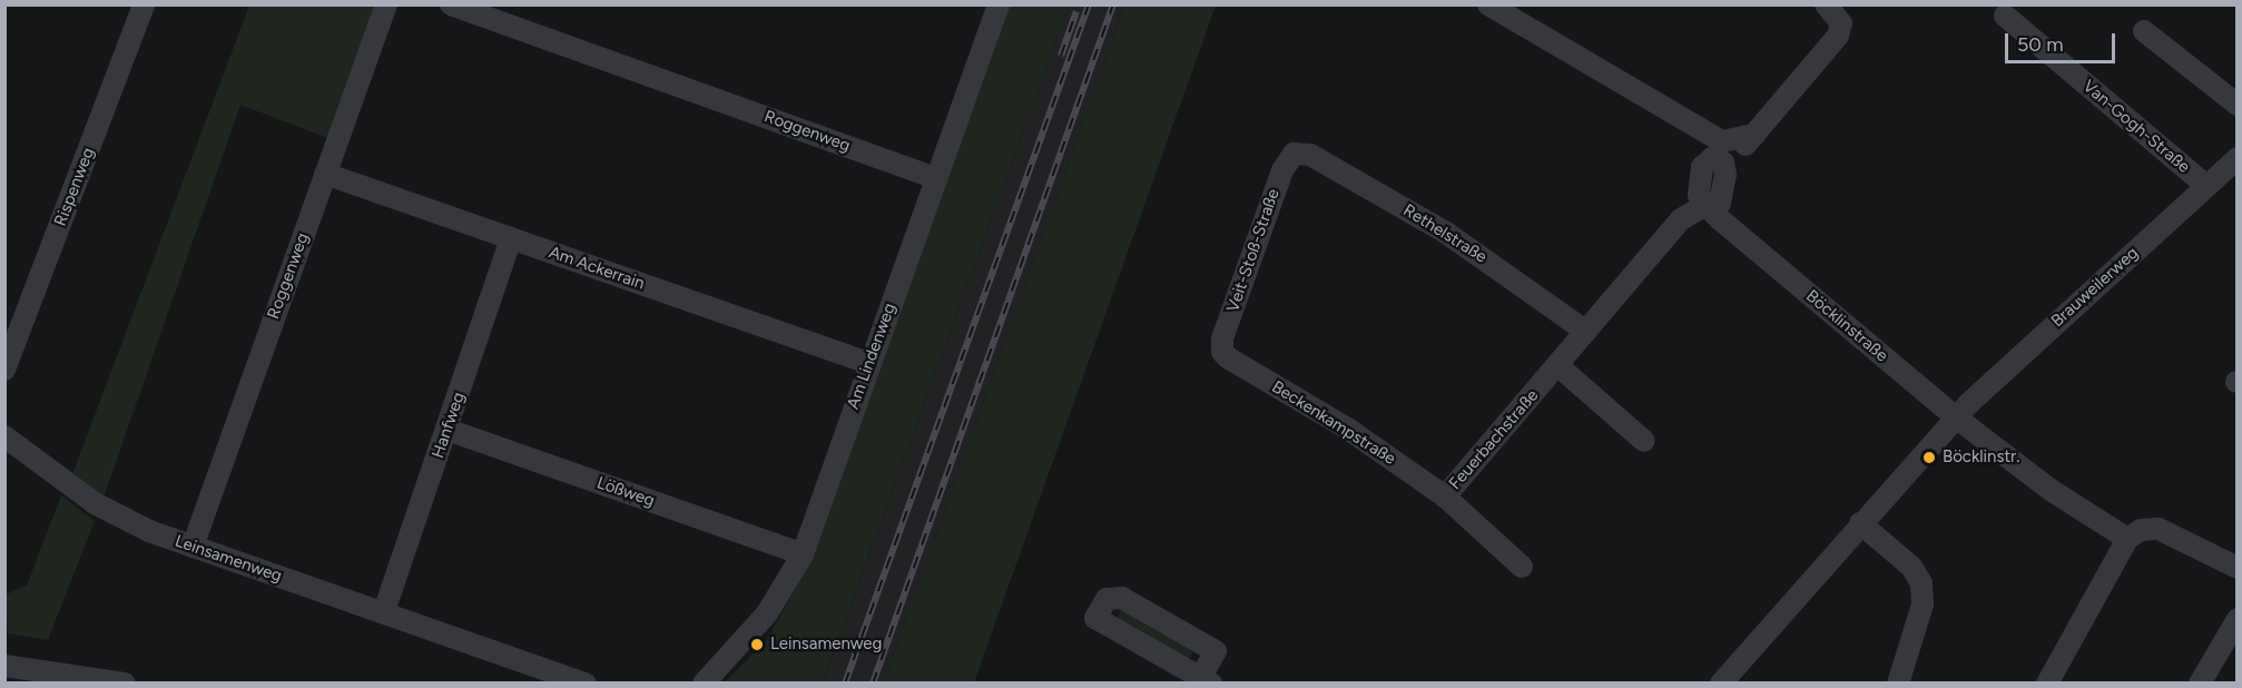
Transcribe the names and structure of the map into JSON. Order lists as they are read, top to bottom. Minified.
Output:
{"streets":{"street":["Van-Gogh-Straße","Roggenweg","Rispenweg","Rethelstraße","Veit-Stoß-Straße","Am Ackerrain","Brauweilerweg","Böcklinstraße","Am Lindenweg","Beckenkampstraße","Hanfweg","Feuerbachstraße","Lößweg","Leinsamenweg"]},"crossings":[["Van-Gogh-Straße","Brauweilerweg"],["Roggenweg","Am Ackerrain"],["Roggenweg","Am Lindenweg"],["Roggenweg","Leinsamenweg"],["Rethelstraße","Veit-Stoß-Straße"],["Rethelstraße","Feuerbachstraße"],["Veit-Stoß-Straße","Beckenkampstraße"],["Am Ackerrain","Am Lindenweg"],["Am Ackerrain","Hanfweg"],["Brauweilerweg","Böcklinstraße"],["Böcklinstraße","Feuerbachstraße"],["Am Lindenweg","Lößweg"],["Beckenkampstraße","Feuerbachstraße"],["Hanfweg","Lößweg"],["Hanfweg","Leinsamenweg"]],"places":["Böcklinstr.","Leinsamenweg"],"scale_bar":"50 m"}
